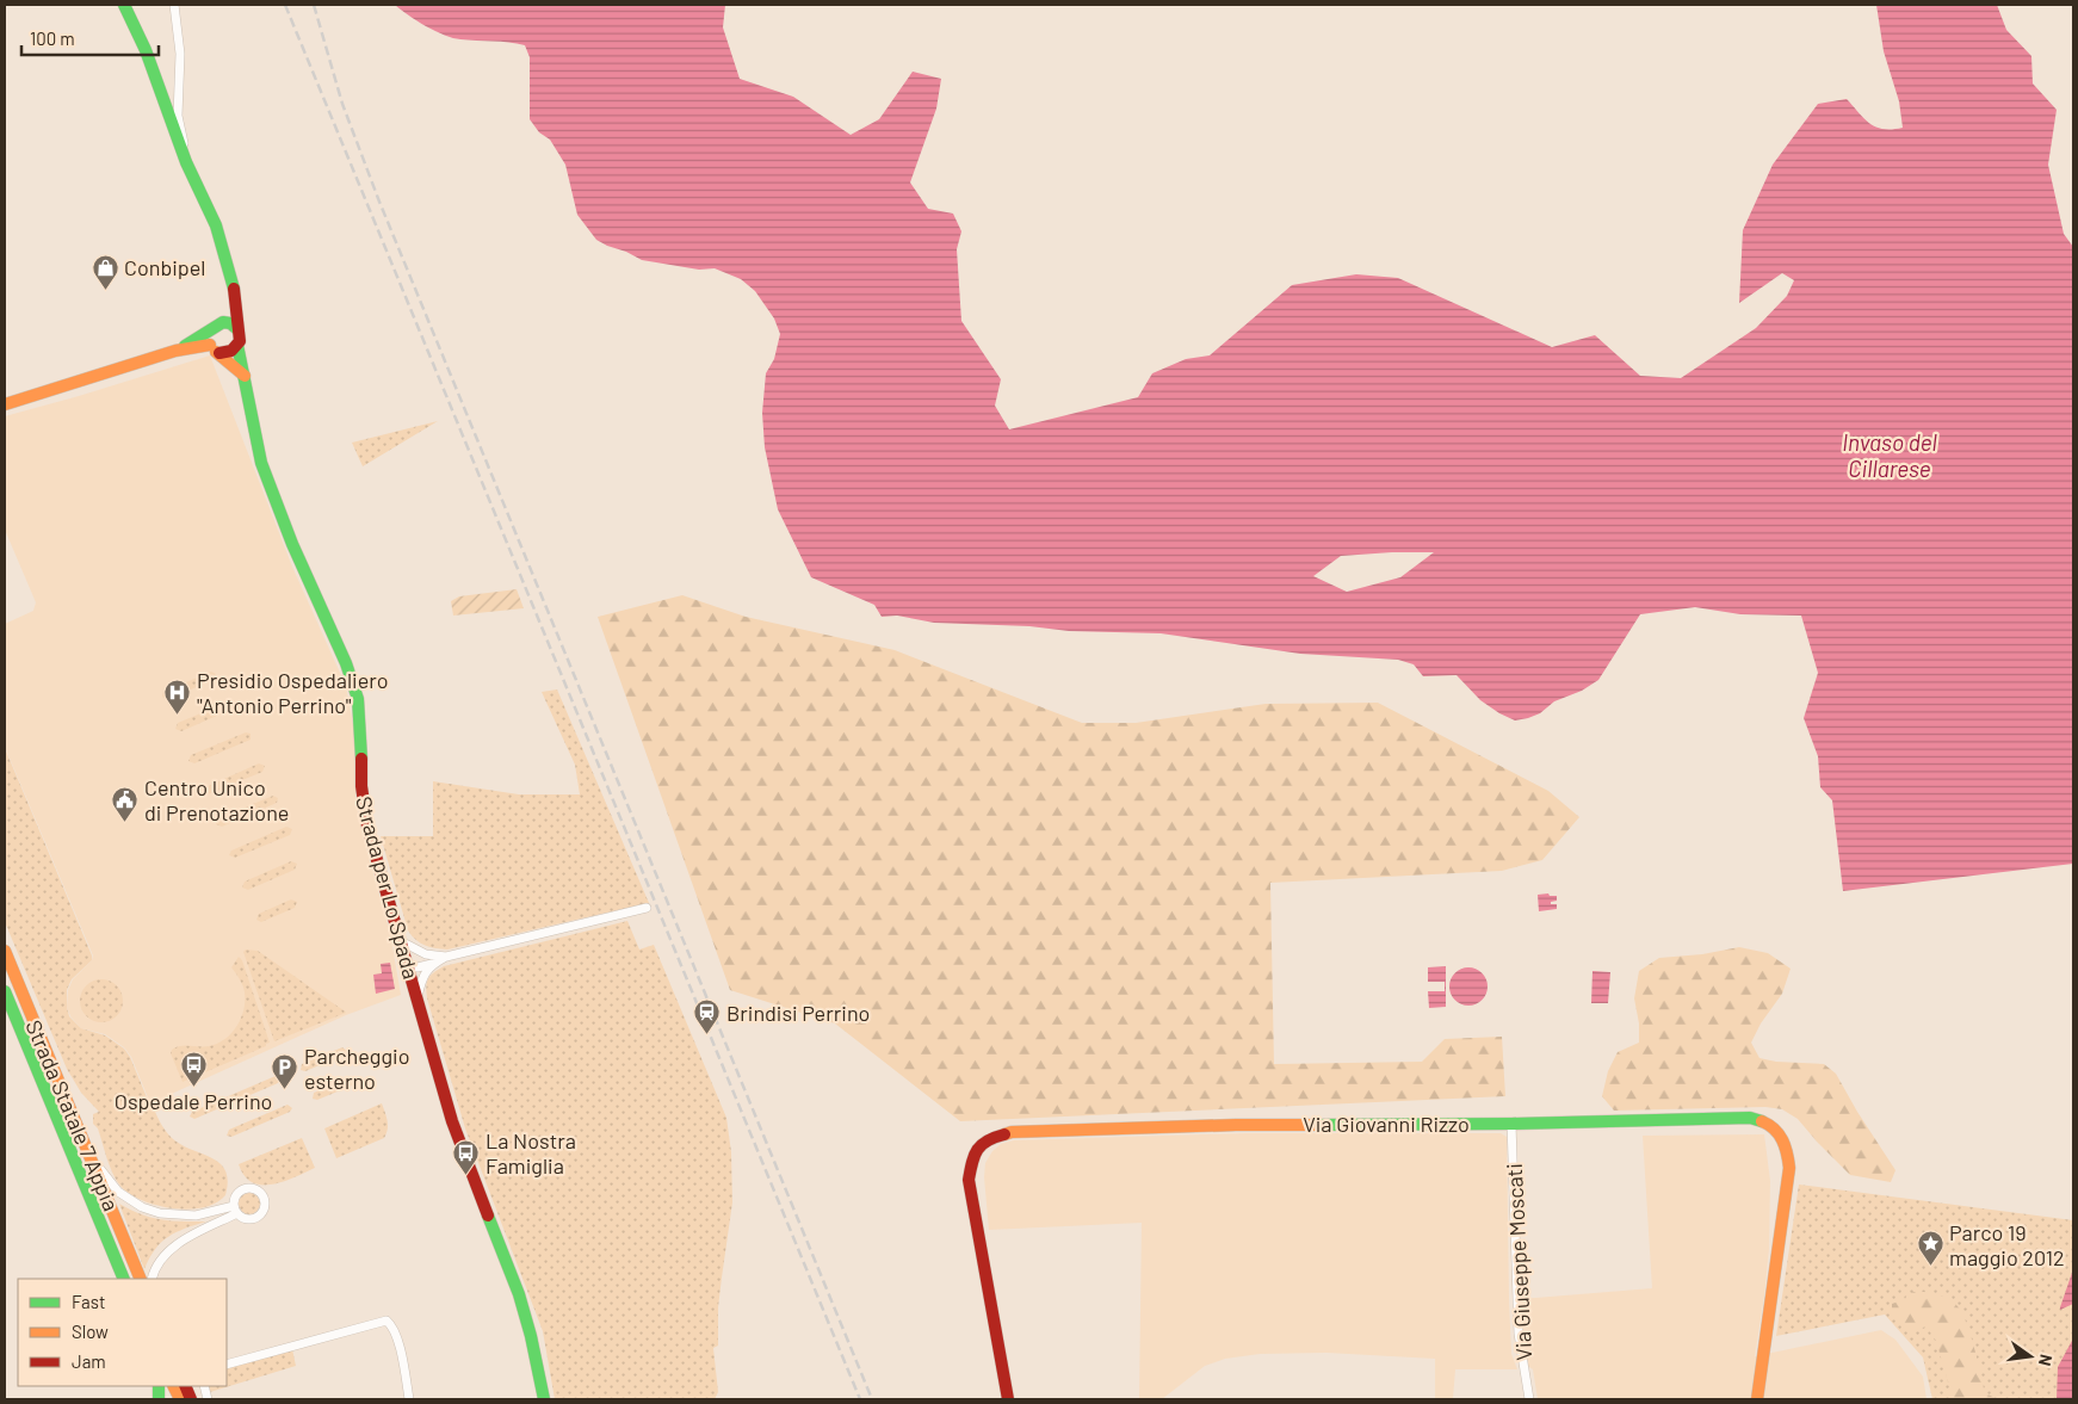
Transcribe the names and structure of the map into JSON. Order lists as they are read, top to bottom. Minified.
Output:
{"streets":{"main road":["Strada per Lo Spada","Strada Statale 7 Appia","Via Giovanni Rizzo"],"street":["Via Giuseppe Moscati"]},"crossings":[["Via Giovanni Rizzo","Via Giuseppe Moscati"]],"water":["Invaso del Cillarese"],"places":{"shop":["Conbipel"],"hospital":["Presidio Ospedaliero \"Antonio Perrino\""],"public building":["Centro Unico di Prenotazione"],"station":["Brindisi Perrino"],"bus stop":["Ospedale Perrino","La Nostra Famiglia"],"parking":["Parcheggio esterno"],"place":["Parco 19 maggio 2012"]},"legend":["Fast","Slow","Jam"],"scale_bar":"100 m","north":"right"}
